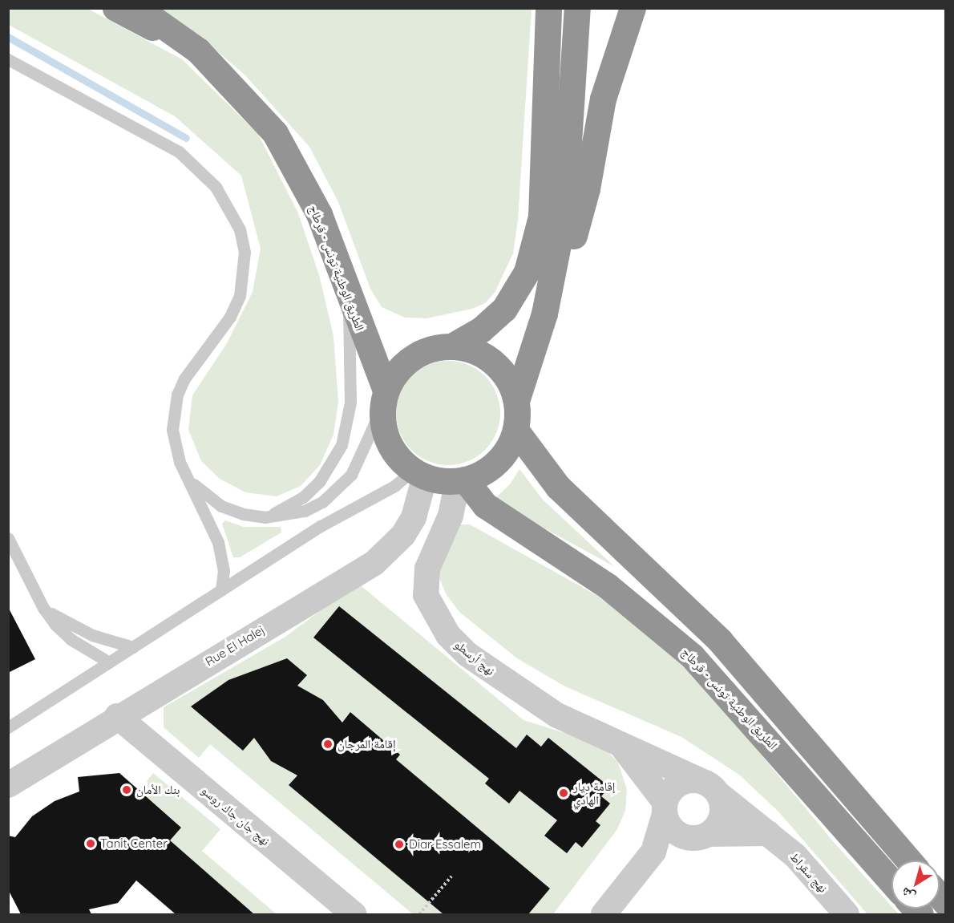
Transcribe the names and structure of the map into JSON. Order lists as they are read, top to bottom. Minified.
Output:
{"streets":{"highway":["الطريق الوطنية تونس - قرطاج"],"street":["Rue El Halej","نهج أرسطو","نهج جان جاك روسو","نهج سقراط"]},"crossings":[["الطريق الوطنية تونس - قرطاج","Rue El Halej"],["الطريق الوطنية تونس - قرطاج","نهج أرسطو"],["Rue El Halej","نهج أرسطو"],["Rue El Halej","نهج جان جاك روسو"],["نهج أرسطو","نهج سقراط"]],"places":["إقامة المرجان","بنك الأمان","إقامة ديار الهادي","Tanit Center","Diar Essalem"],"north":"bottom left"}
